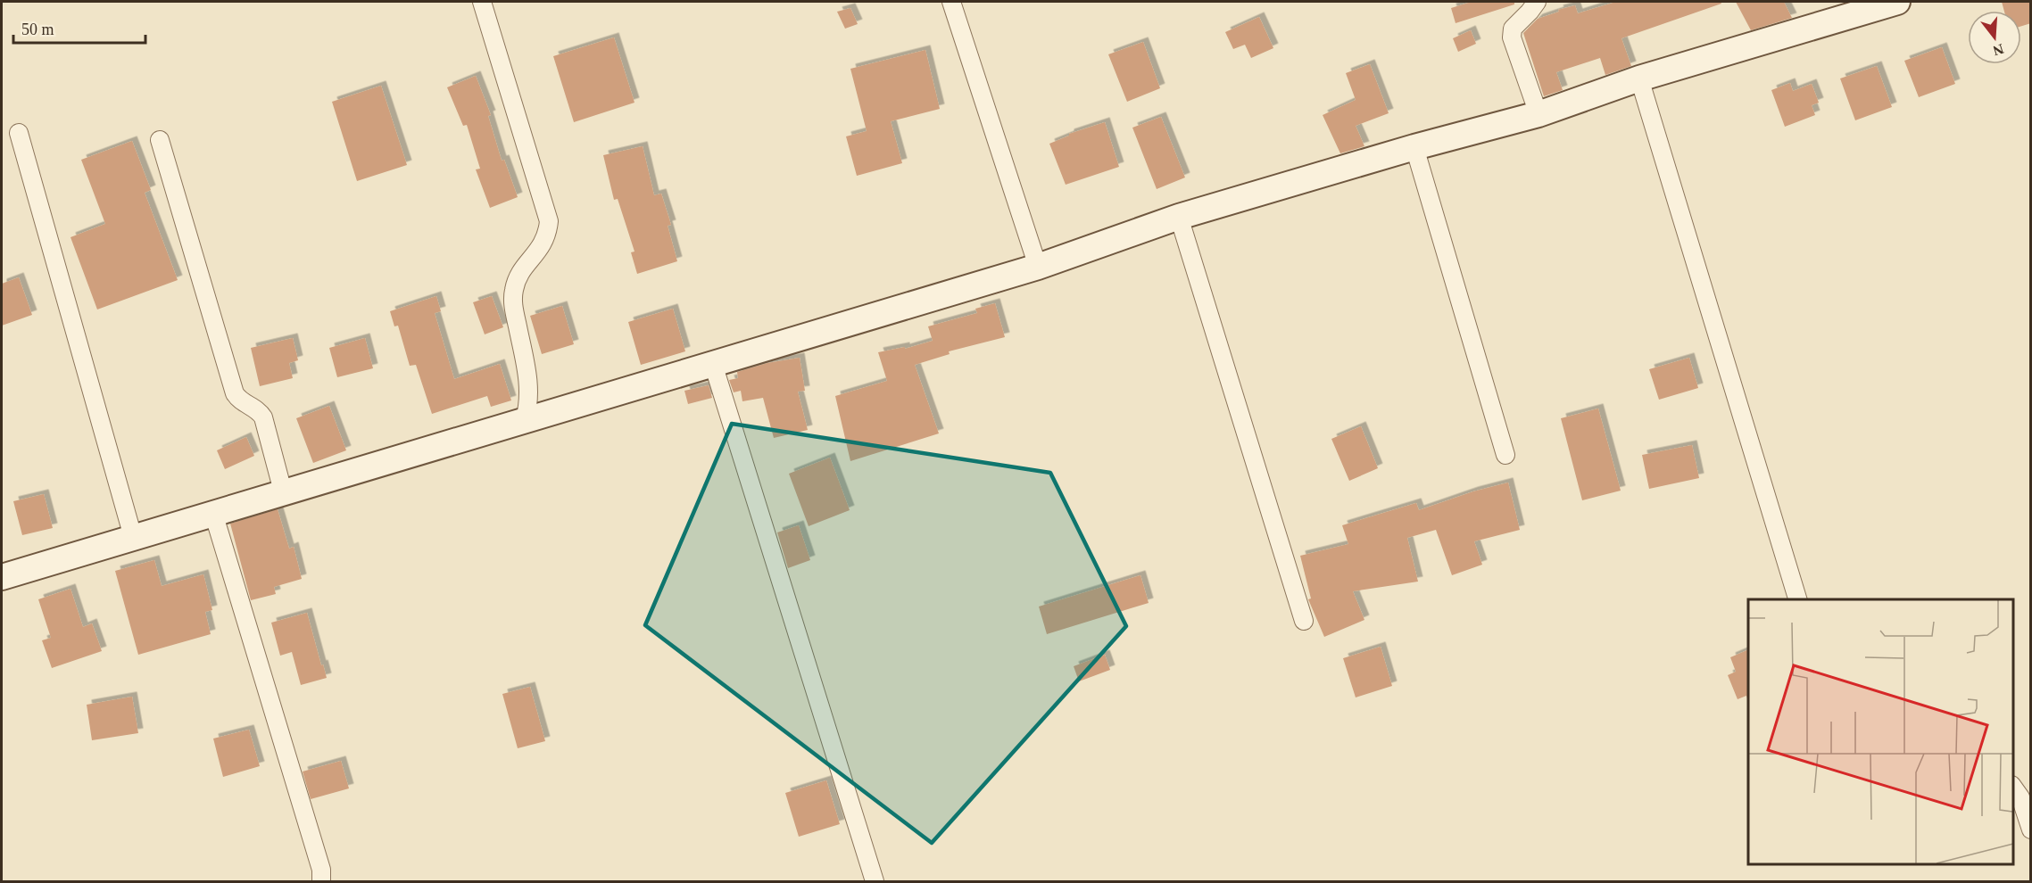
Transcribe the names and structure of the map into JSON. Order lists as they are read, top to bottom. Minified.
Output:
{"scale_bar":"50 m","north":"bottom"}
